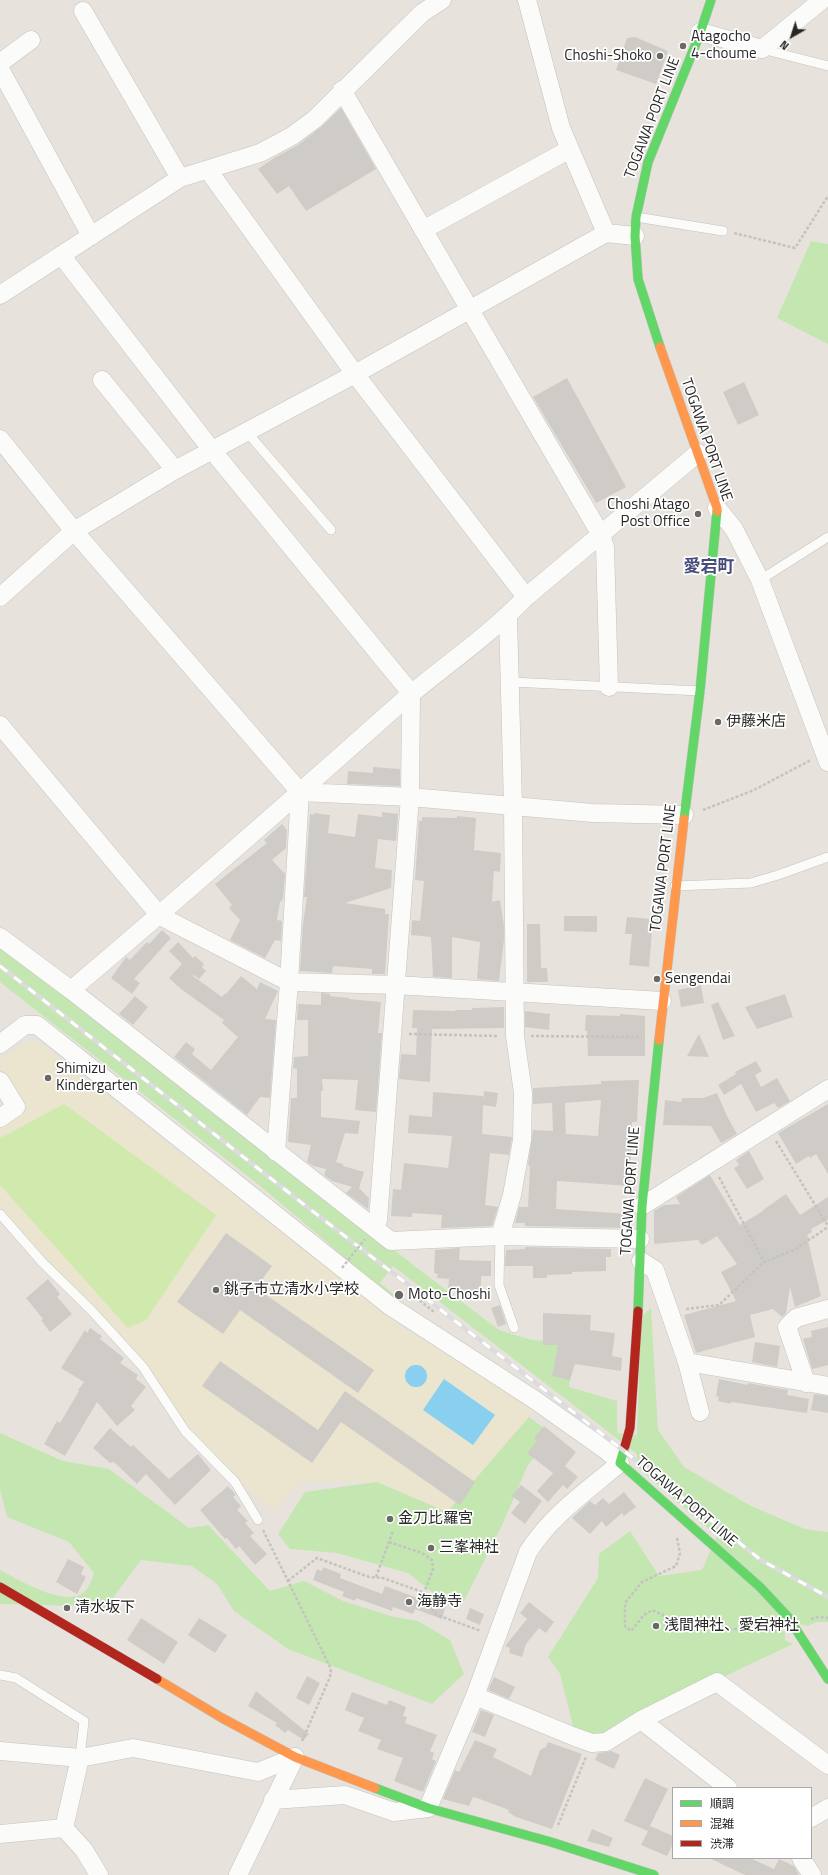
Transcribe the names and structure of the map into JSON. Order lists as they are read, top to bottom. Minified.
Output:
{"streets":{"main road":["TOGAWA PORT LINE"]},"districts":["愛宕町"],"places":["Atagocho 4-choume","Choshi-Shoko","Choshi Atago Post Office","伊藤米店","Sengendai","Shimizu Kindergarten","銚子市立清水小学校","Moto-Choshi","金刀比羅宮","三峯神社","海静寺","清水坂下","浅間神社、愛宕神社"],"legend":["順調","混雑","渋滞"],"north":"bottom left"}
